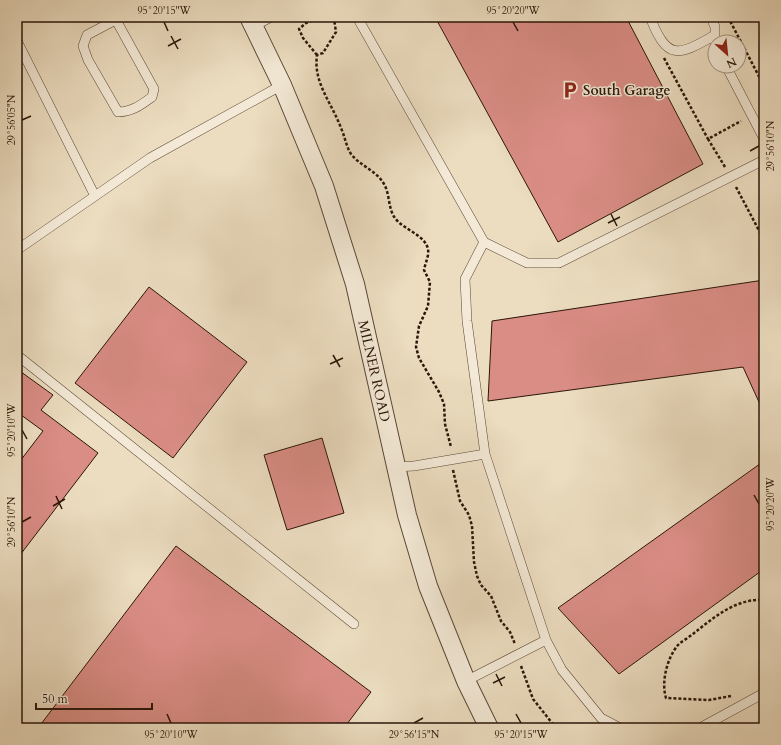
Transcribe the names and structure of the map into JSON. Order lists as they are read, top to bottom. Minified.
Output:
{"streets":{"street":["MILNER ROAD"]},"places":{"parking":["South Garage"]},"scale_bar":"50 m","north":"bottom right","coordinates":["95°20'15\"W","95°20'20\"W","29°56'05\"N","29°56'10\"N","95°20'10\"W","29°56'15\"N"]}
